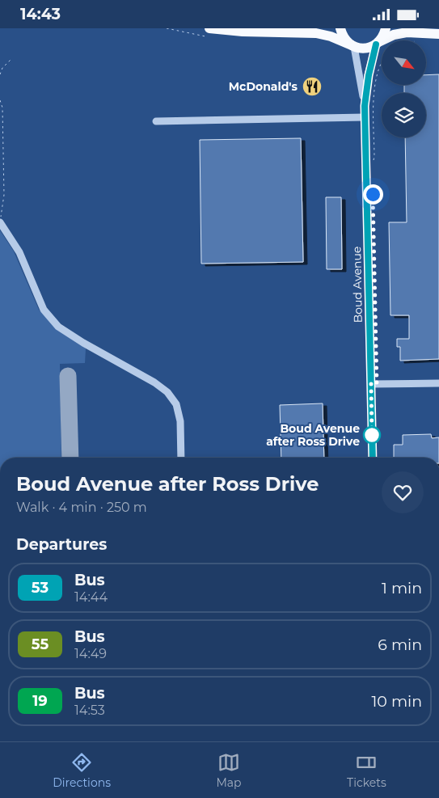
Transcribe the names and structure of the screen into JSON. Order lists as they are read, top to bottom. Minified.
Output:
{"streets":{"street":["Boud Avenue"]},"places":{"restaurant":["McDonald's"],"other":["Boud Avenue after Ross Drive"]},"lines":["bus line 53"],"north":"bottom right","page":{"status":"14:43","heading":[["Boud Avenue after Ross Drive","Walk · 4 min · 250 m"],"Departures"],"list":[{"mark":"53","name":"Bus","note":"14:44","value":"1 min"},{"mark":"55","name":"Bus","note":"14:49","value":"6 min"},{"mark":"19","name":"Bus","note":"14:53","value":"10 min"}],"tabs":["Directions","Map","Tickets"]}}
